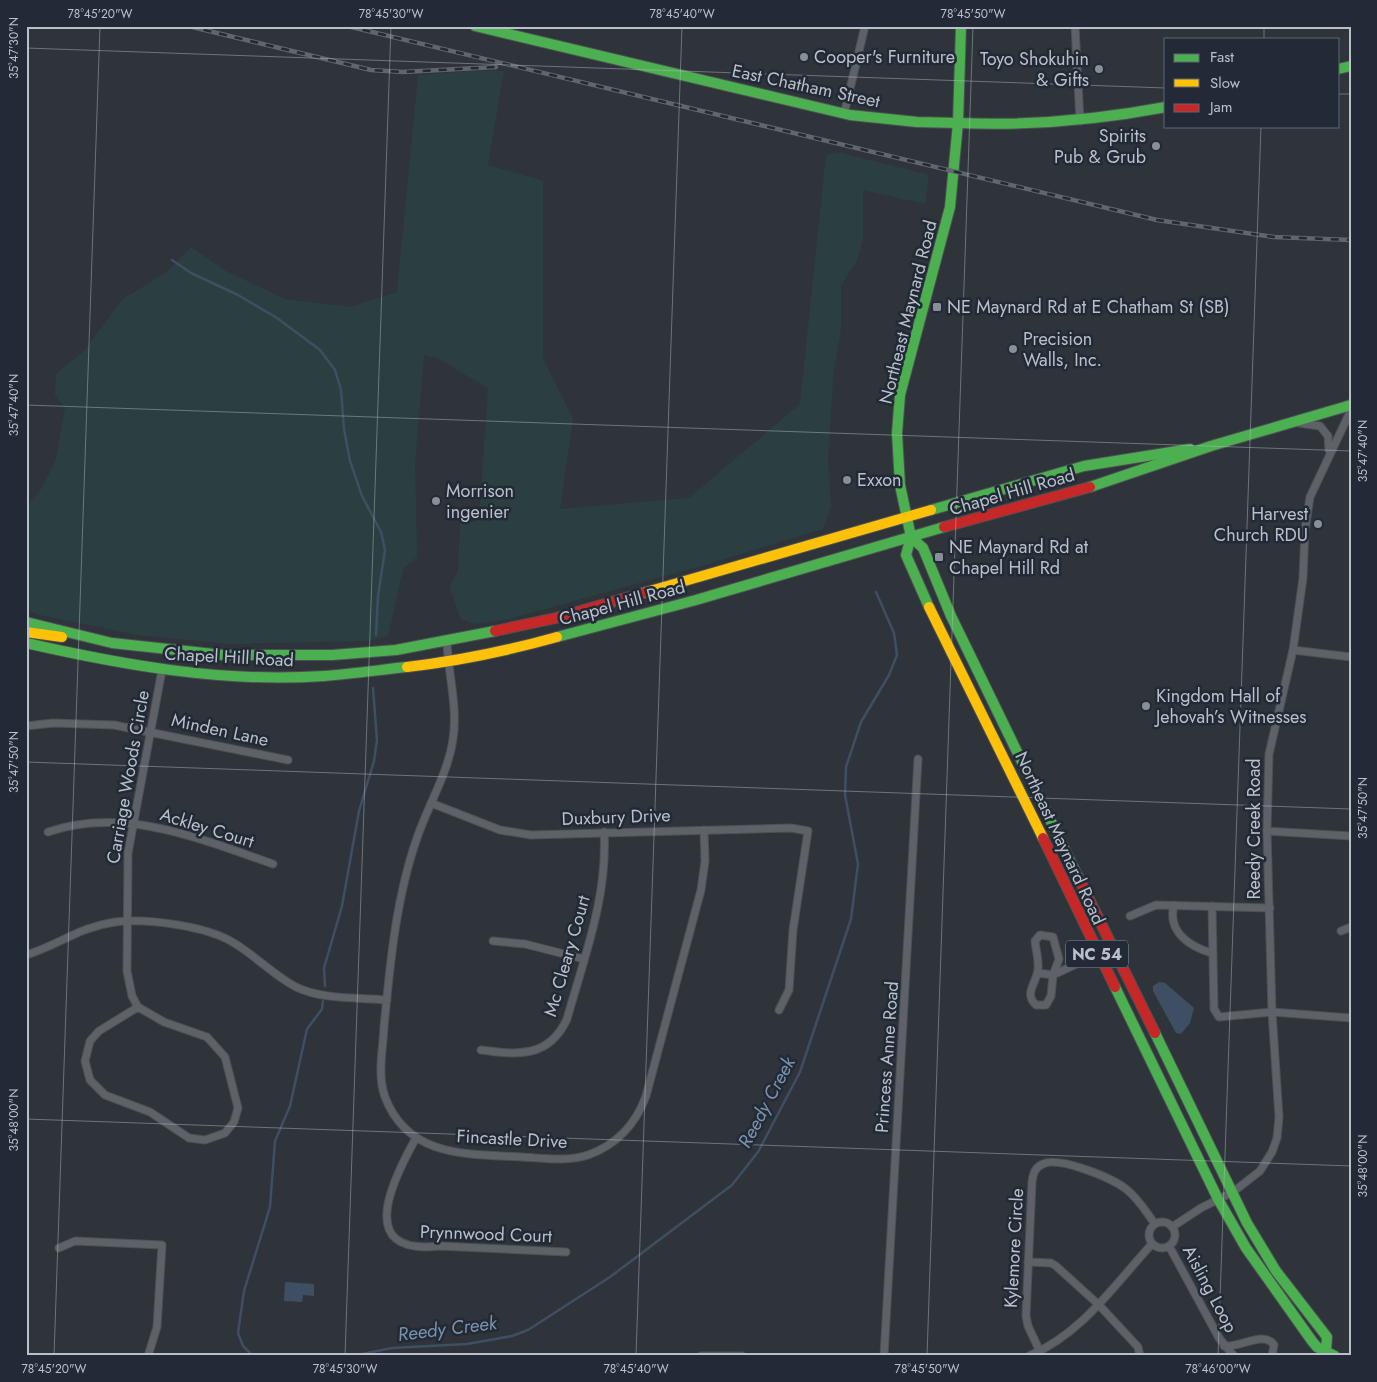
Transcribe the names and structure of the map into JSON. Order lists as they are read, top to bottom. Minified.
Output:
{"streets":{"main road":["East Chatham Street","Northeast Maynard Road","Chapel Hill Road","NC 54"],"street":["Minden Lane","Carriage Woods Circle","Duxbury Drive","Ackley Court","Reedy Creek Road","Mc Cleary Court","Princess Anne Road","Fincastle Drive","Prynnwood Court","Kylemore Circle","Aisling Loop"]},"crossings":[["East Chatham Street","Northeast Maynard Road"],["Northeast Maynard Road","Chapel Hill Road"],["Northeast Maynard Road","Reedy Creek Road"],["Chapel Hill Road","Carriage Woods Circle"],["Chapel Hill Road","Fincastle Drive"],["Minden Lane","Carriage Woods Circle"],["Carriage Woods Circle","Ackley Court"],["Duxbury Drive","Mc Cleary Court"],["Duxbury Drive","Fincastle Drive"],["Reedy Creek Road","Kylemore Circle"],["Reedy Creek Road","Aisling Loop"],["Fincastle Drive","Prynnwood Court"],["Kylemore Circle","Aisling Loop"]],"water":["Reedy Creek"],"places":{"other":["Cooper's Furniture","Toyo Shokuhin & Gifts","Spirits Pub & Grub","Precision Walls, Inc.","Exxon","Morrison ingenier","Harvest Church RDU","Kingdom Hall of Jehovah’s Witnesses"],"transit":["NE Maynard Rd at E Chatham St (SB)","NE Maynard Rd at Chapel Hill Rd"]},"legend":["Fast","Slow","Jam"],"coordinates":["78°45'20\"W","78°45'30\"W","78°45'40\"W","78°45'50\"W","35°47'30\"N","35°47'40\"N","35°47'50\"N","35°48'00\"N","78°46'00\"W"]}
